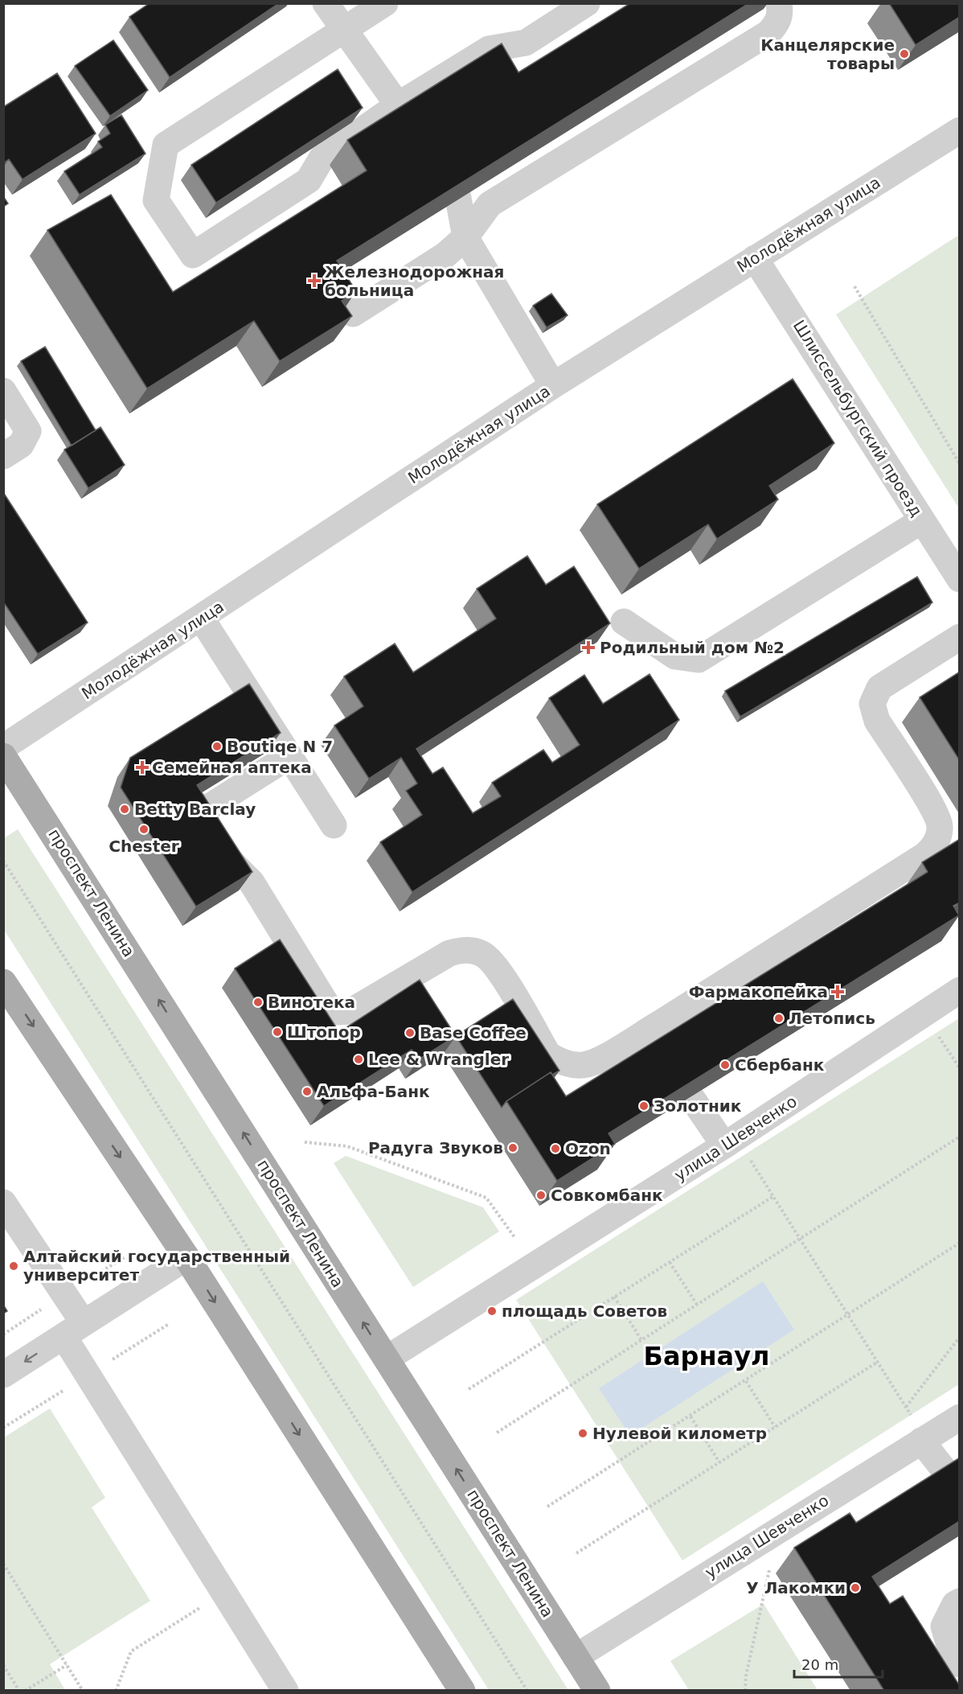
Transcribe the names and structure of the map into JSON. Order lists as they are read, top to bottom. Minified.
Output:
{"streets":{"main road":["проспект Ленина"],"street":["Молодёжная улица","Шлиссельбургский проезд","улица Шевченко"]},"crossings":[["Молодёжная улица","Шлиссельбургский проезд"],["проспект Ленина","улица Шевченко"]],"districts":["Барнаул"],"places":{"other":["Канцелярские товары","Boutiqe N 7","Betty Barclay","Chester","Винотека","Летопись","Штопор","Base Coffee","Lee & Wrangler","Сбербанк","Альфа-Банк","Золотник","Радуга Звуков","Ozon","Совкомбанк","Алтайский государственный университет","площадь Советов","Нулевой километр","У Лакомки"],"health":["Железнодорожная больница","Родильный дом №2","Семейная аптека","Фармакопейка"]},"scale_bar":"20 m"}
